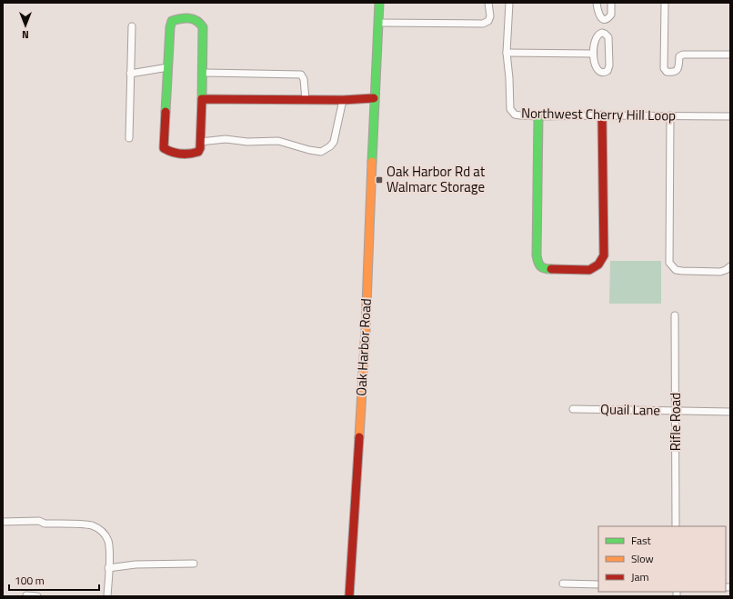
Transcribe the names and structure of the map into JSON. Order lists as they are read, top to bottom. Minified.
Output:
{"streets":{"street":["Northwest Cherry Hill Loop","Oak Harbor Road","Quail Lane","Rifle Road"]},"crossings":[["Quail Lane","Rifle Road"]],"places":{"transit":["Oak Harbor Rd at Walmarc Storage"]},"legend":["Fast","Slow","Jam"],"scale_bar":"100 m","north":"bottom"}
